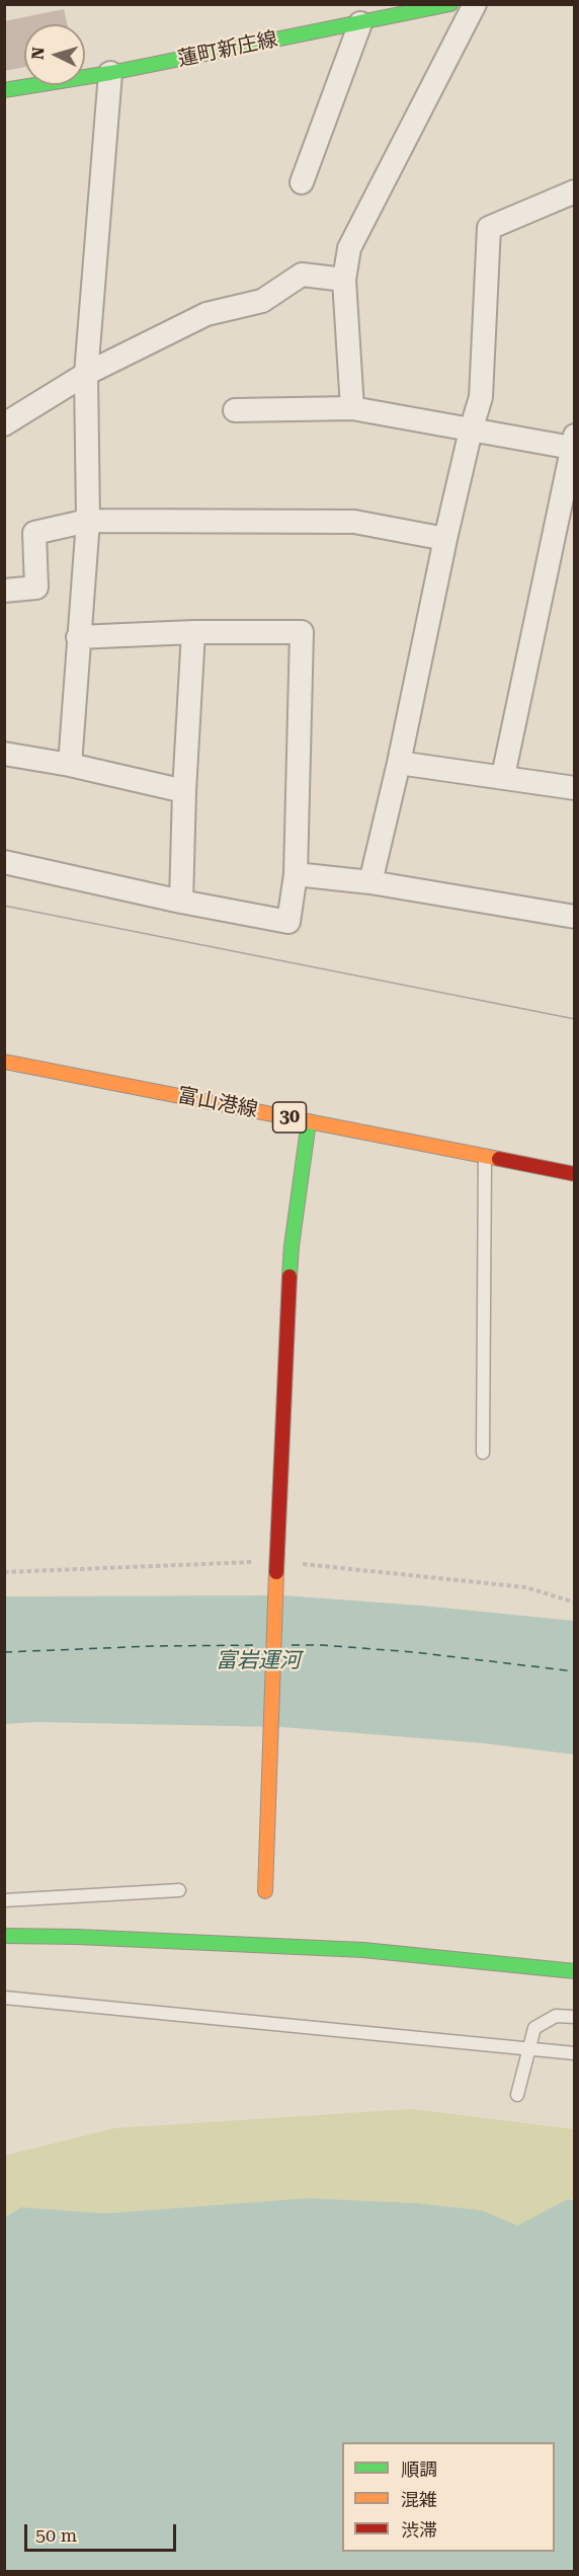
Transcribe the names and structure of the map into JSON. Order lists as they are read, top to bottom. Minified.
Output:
{"streets":{"street":["蓮町新庄線","富山港線","30"]},"water":["富岩運河"],"legend":["順調","混雑","渋滞"],"scale_bar":"50 m","north":"left"}
